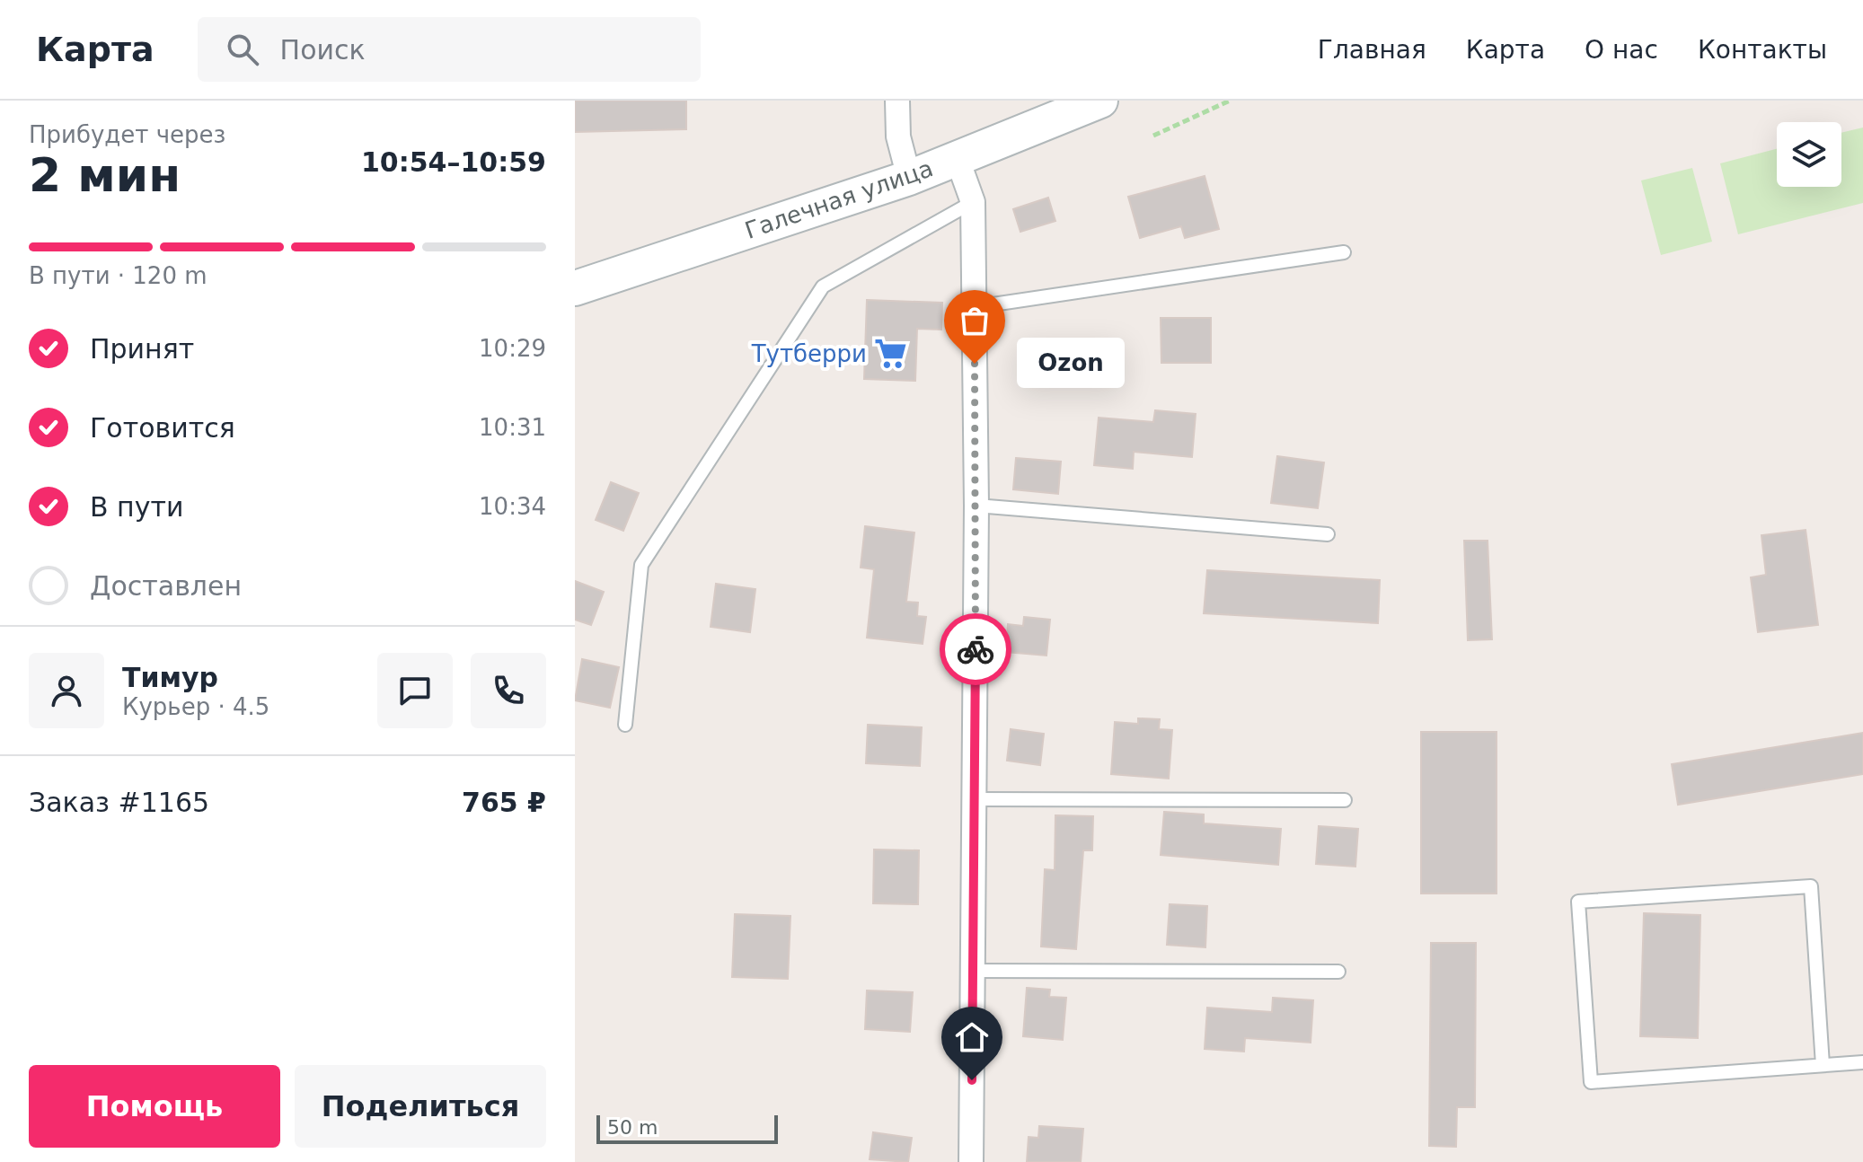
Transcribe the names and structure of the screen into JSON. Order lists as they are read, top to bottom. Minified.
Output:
{"streets":{"street":["Галечная улица"]},"places":{"supermarket":["Тутберри"],"other":["Ozon"]},"scale_bar":"50 m","page":{"header":"Карта","search":"Поиск","nav":["Главная","Карта","О нас","Контакты"],"heading":["2 мин","Прибудет через","10:54–10:59"],"panel":["Тимур","Курьер · 4.5","Заказ #1165","765 ₽"],"bar":"В пути · 120 m","list":[["Принят","10:29"],["Готовится","10:31"],["В пути","10:34"],"Доставлен"],"bubble":"Ozon","buttons":["Помощь","Поделиться"],"scale":"50 m"}}
